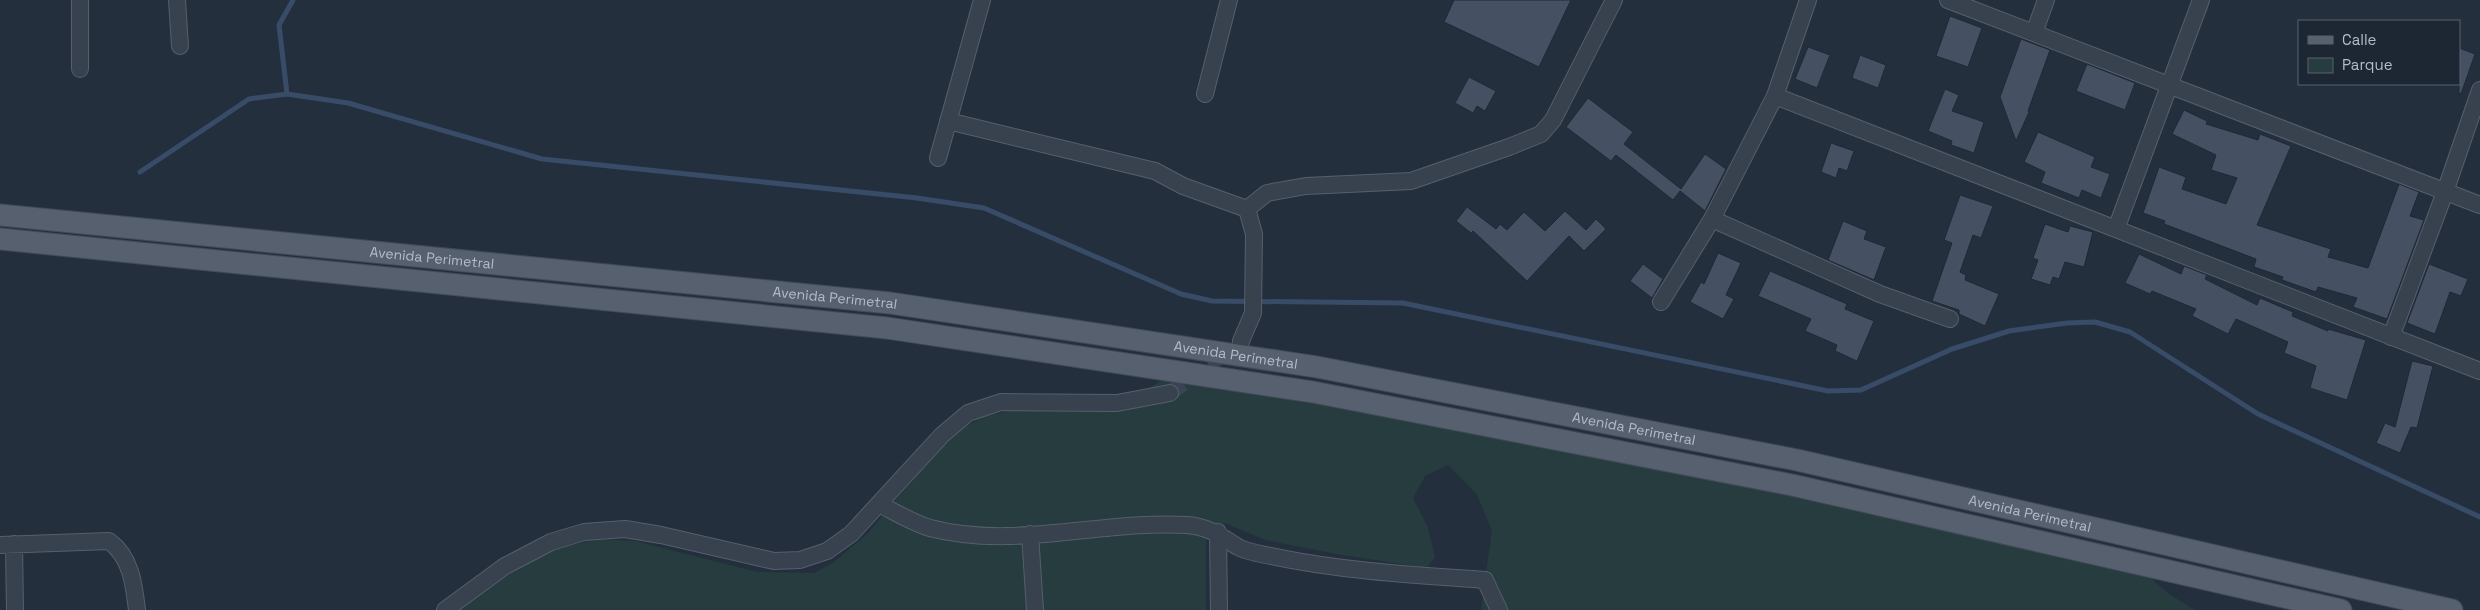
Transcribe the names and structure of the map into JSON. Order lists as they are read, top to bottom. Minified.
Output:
{"streets":{"main road":["Avenida Perimetral"]},"legend":["Calle","Parque"]}
